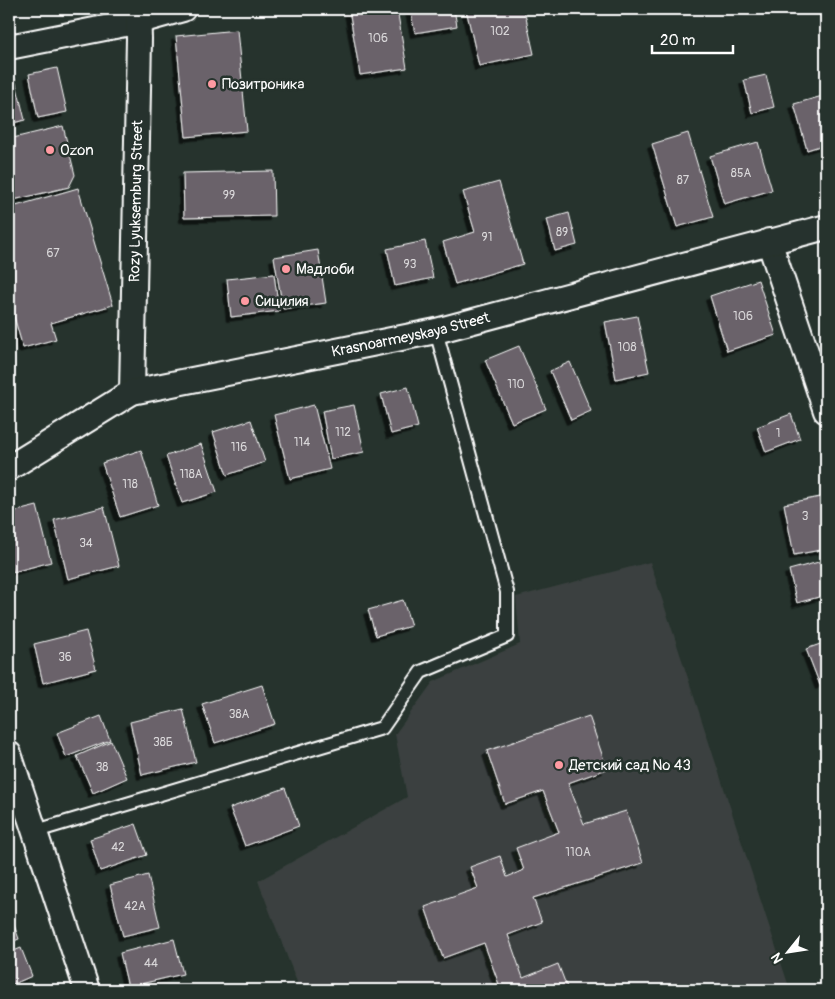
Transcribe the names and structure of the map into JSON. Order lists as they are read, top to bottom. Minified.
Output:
{"streets":{"street":["Rozy Lyuksemburg Street","Krasnoarmeyskaya Street"]},"crossings":[["Rozy Lyuksemburg Street","Krasnoarmeyskaya Street"]],"places":["Позитроника","Ozon","Мадлоби","Сицилия","Детский сад № 43"],"house_numbers":["102","106","85А","87","99","89","91","67","93","106","108","110","112","1","114","116","118А","118","3","34","36","38А","38Б","38","42","110А","42А","44"],"scale_bar":"20 m","north":"bottom left"}
